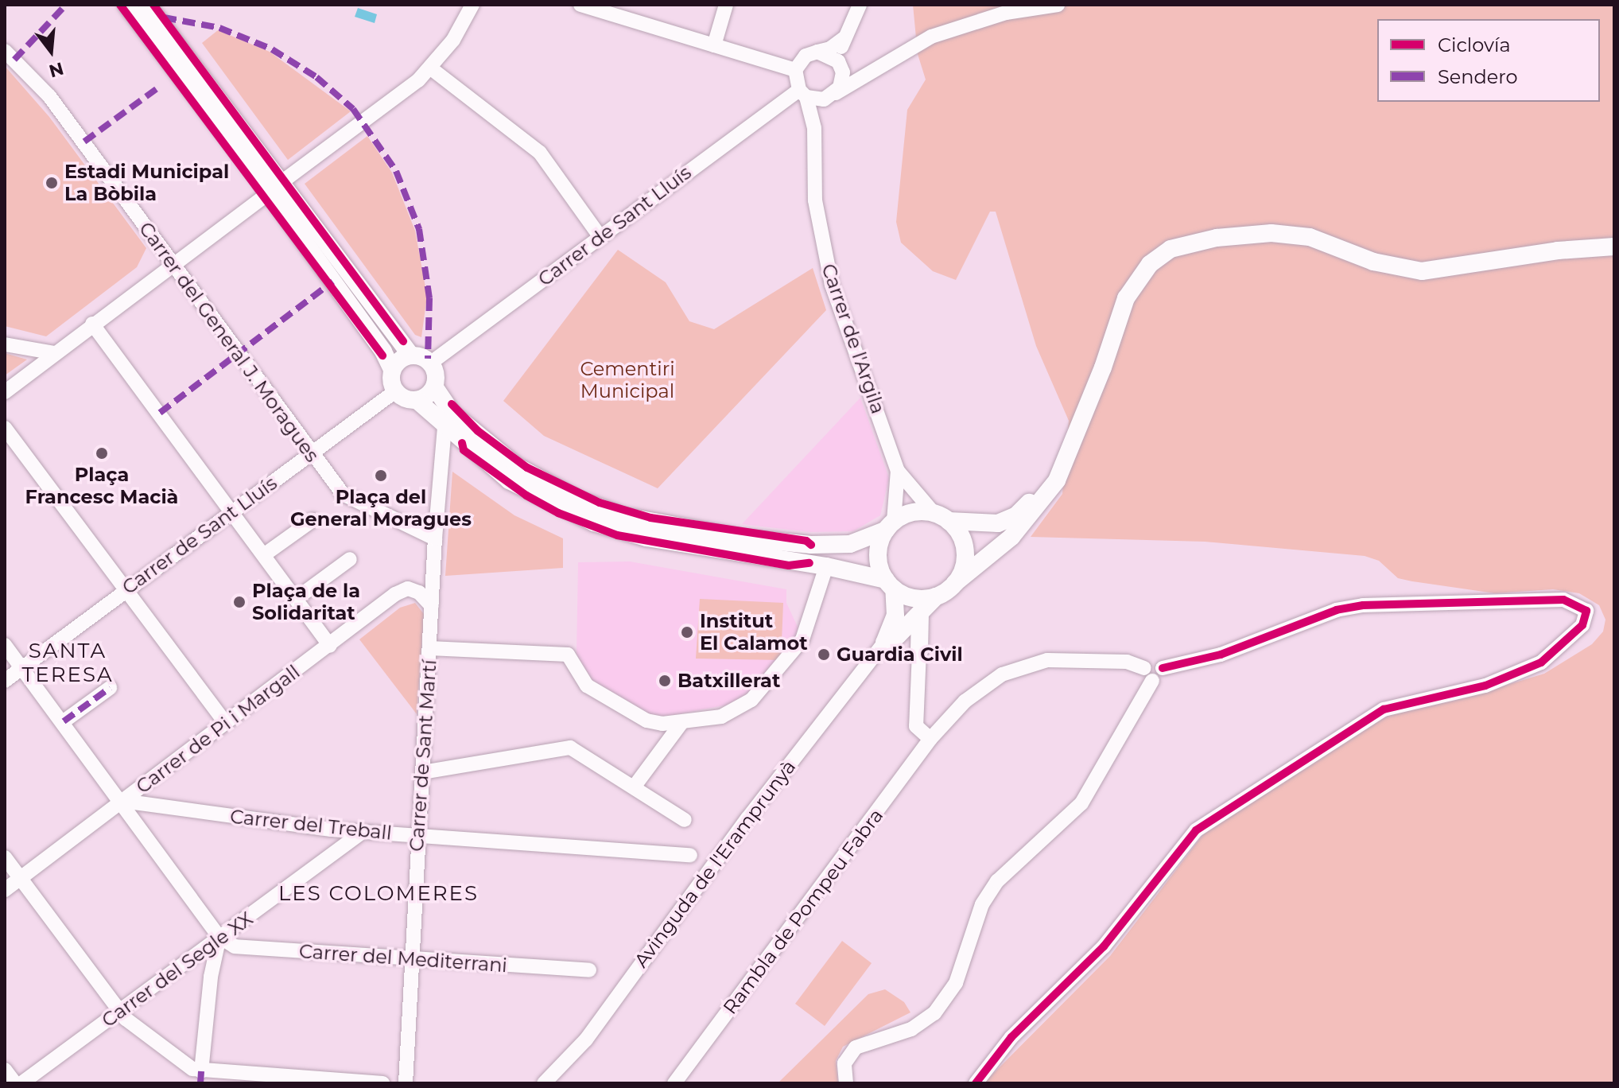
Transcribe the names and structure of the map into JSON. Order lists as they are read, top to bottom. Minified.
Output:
{"streets":{"street":["Carrer de Sant Lluís","Carrer de l'Argila","Carrer del General J. Moragues","Carrer de Pi i Margall","Carrer de Sant Martí","Carrer del Treball","Avinguda de l'Eramprunyà","Rambla de Pompeu Fabra","Carrer del Mediterrani","Carrer del Segle XX"]},"crossings":[["Carrer de Sant Lluís","Carrer de l'Argila"],["Carrer de Sant Lluís","Carrer del General J. Moragues"],["Carrer del General J. Moragues","Carrer de Sant Martí"],["Carrer de Pi i Margall","Carrer de Sant Martí"],["Carrer de Pi i Margall","Carrer del Treball"],["Carrer de Sant Martí","Carrer del Treball"],["Carrer de Sant Martí","Carrer del Mediterrani"],["Carrer del Treball","Carrer del Segle XX"],["Carrer del Mediterrani","Carrer del Segle XX"]],"districts":["SANTA TERESA","LES COLOMERES"],"parks":["Cementiri Municipal"],"places":["Estadi Municipal La Bòbila","Plaça Francesc Macià","Plaça del General Moragues","Plaça de la Solidaritat","Institut El Calamot","Guardia Civil","Batxillerat"],"legend":["Ciclovía","Sendero"],"north":"bottom"}
